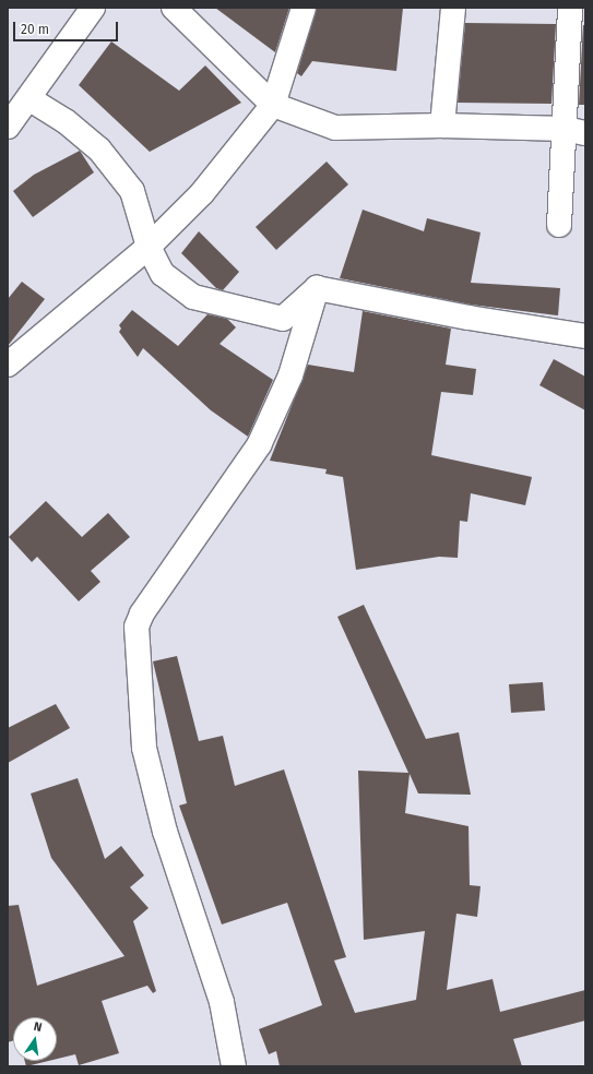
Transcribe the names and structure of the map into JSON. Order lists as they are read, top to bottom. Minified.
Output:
{"scale_bar":"20 m","north":"top"}
